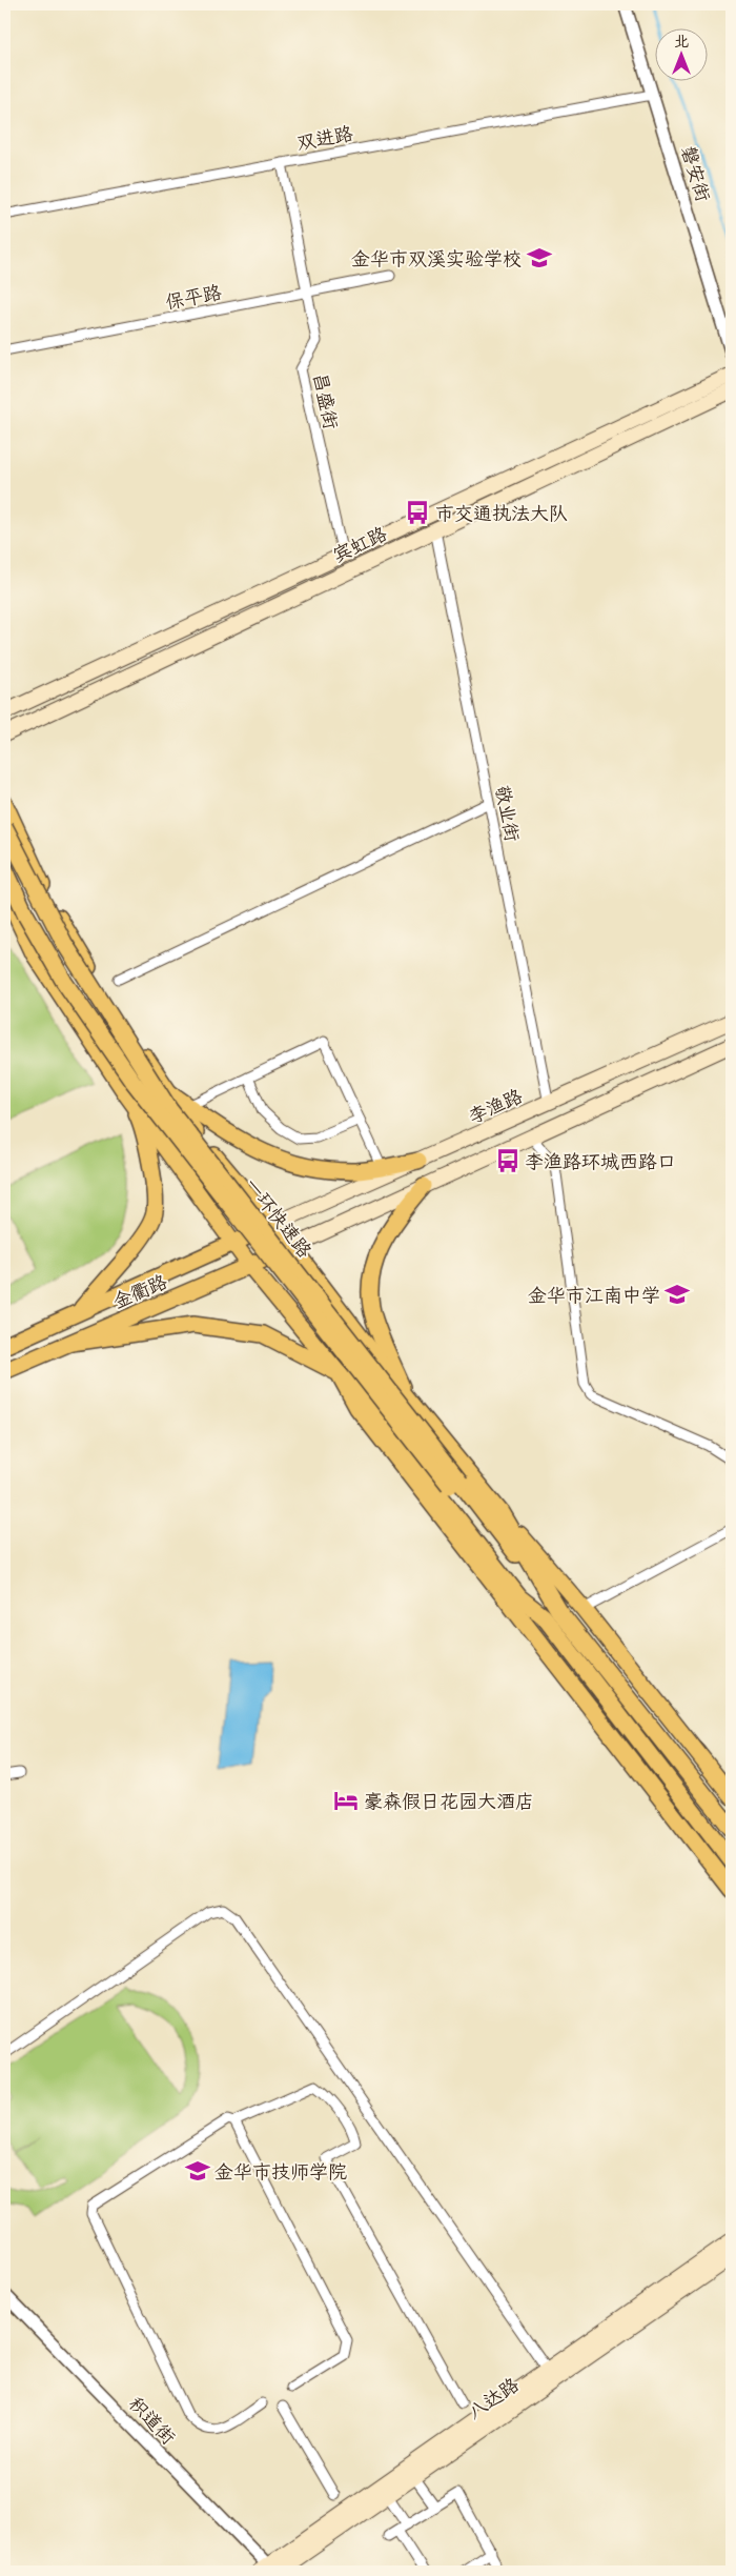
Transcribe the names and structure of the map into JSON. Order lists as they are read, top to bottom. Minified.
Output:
{"streets":{"main road":["宾虹路","李渔路","一环快速路","金衢路","八达路"],"street":["双进路","磐安街","保平路","昌盛街","敬业街","积道街"]},"crossings":[["双进路","磐安街"],["双进路","昌盛街"],["保平路","昌盛街"],["昌盛街","宾虹路"],["宾虹路","敬业街"],["敬业街","李渔路"],["八达路","积道街"]],"places":{"school or university":["金华市双溪实验学校","金华市江南中学","金华市技师学院"],"bus stop":["市交通执法大队","李渔路环城西路口"],"hotel":["豪森假日花园大酒店"]},"north":"top"}
